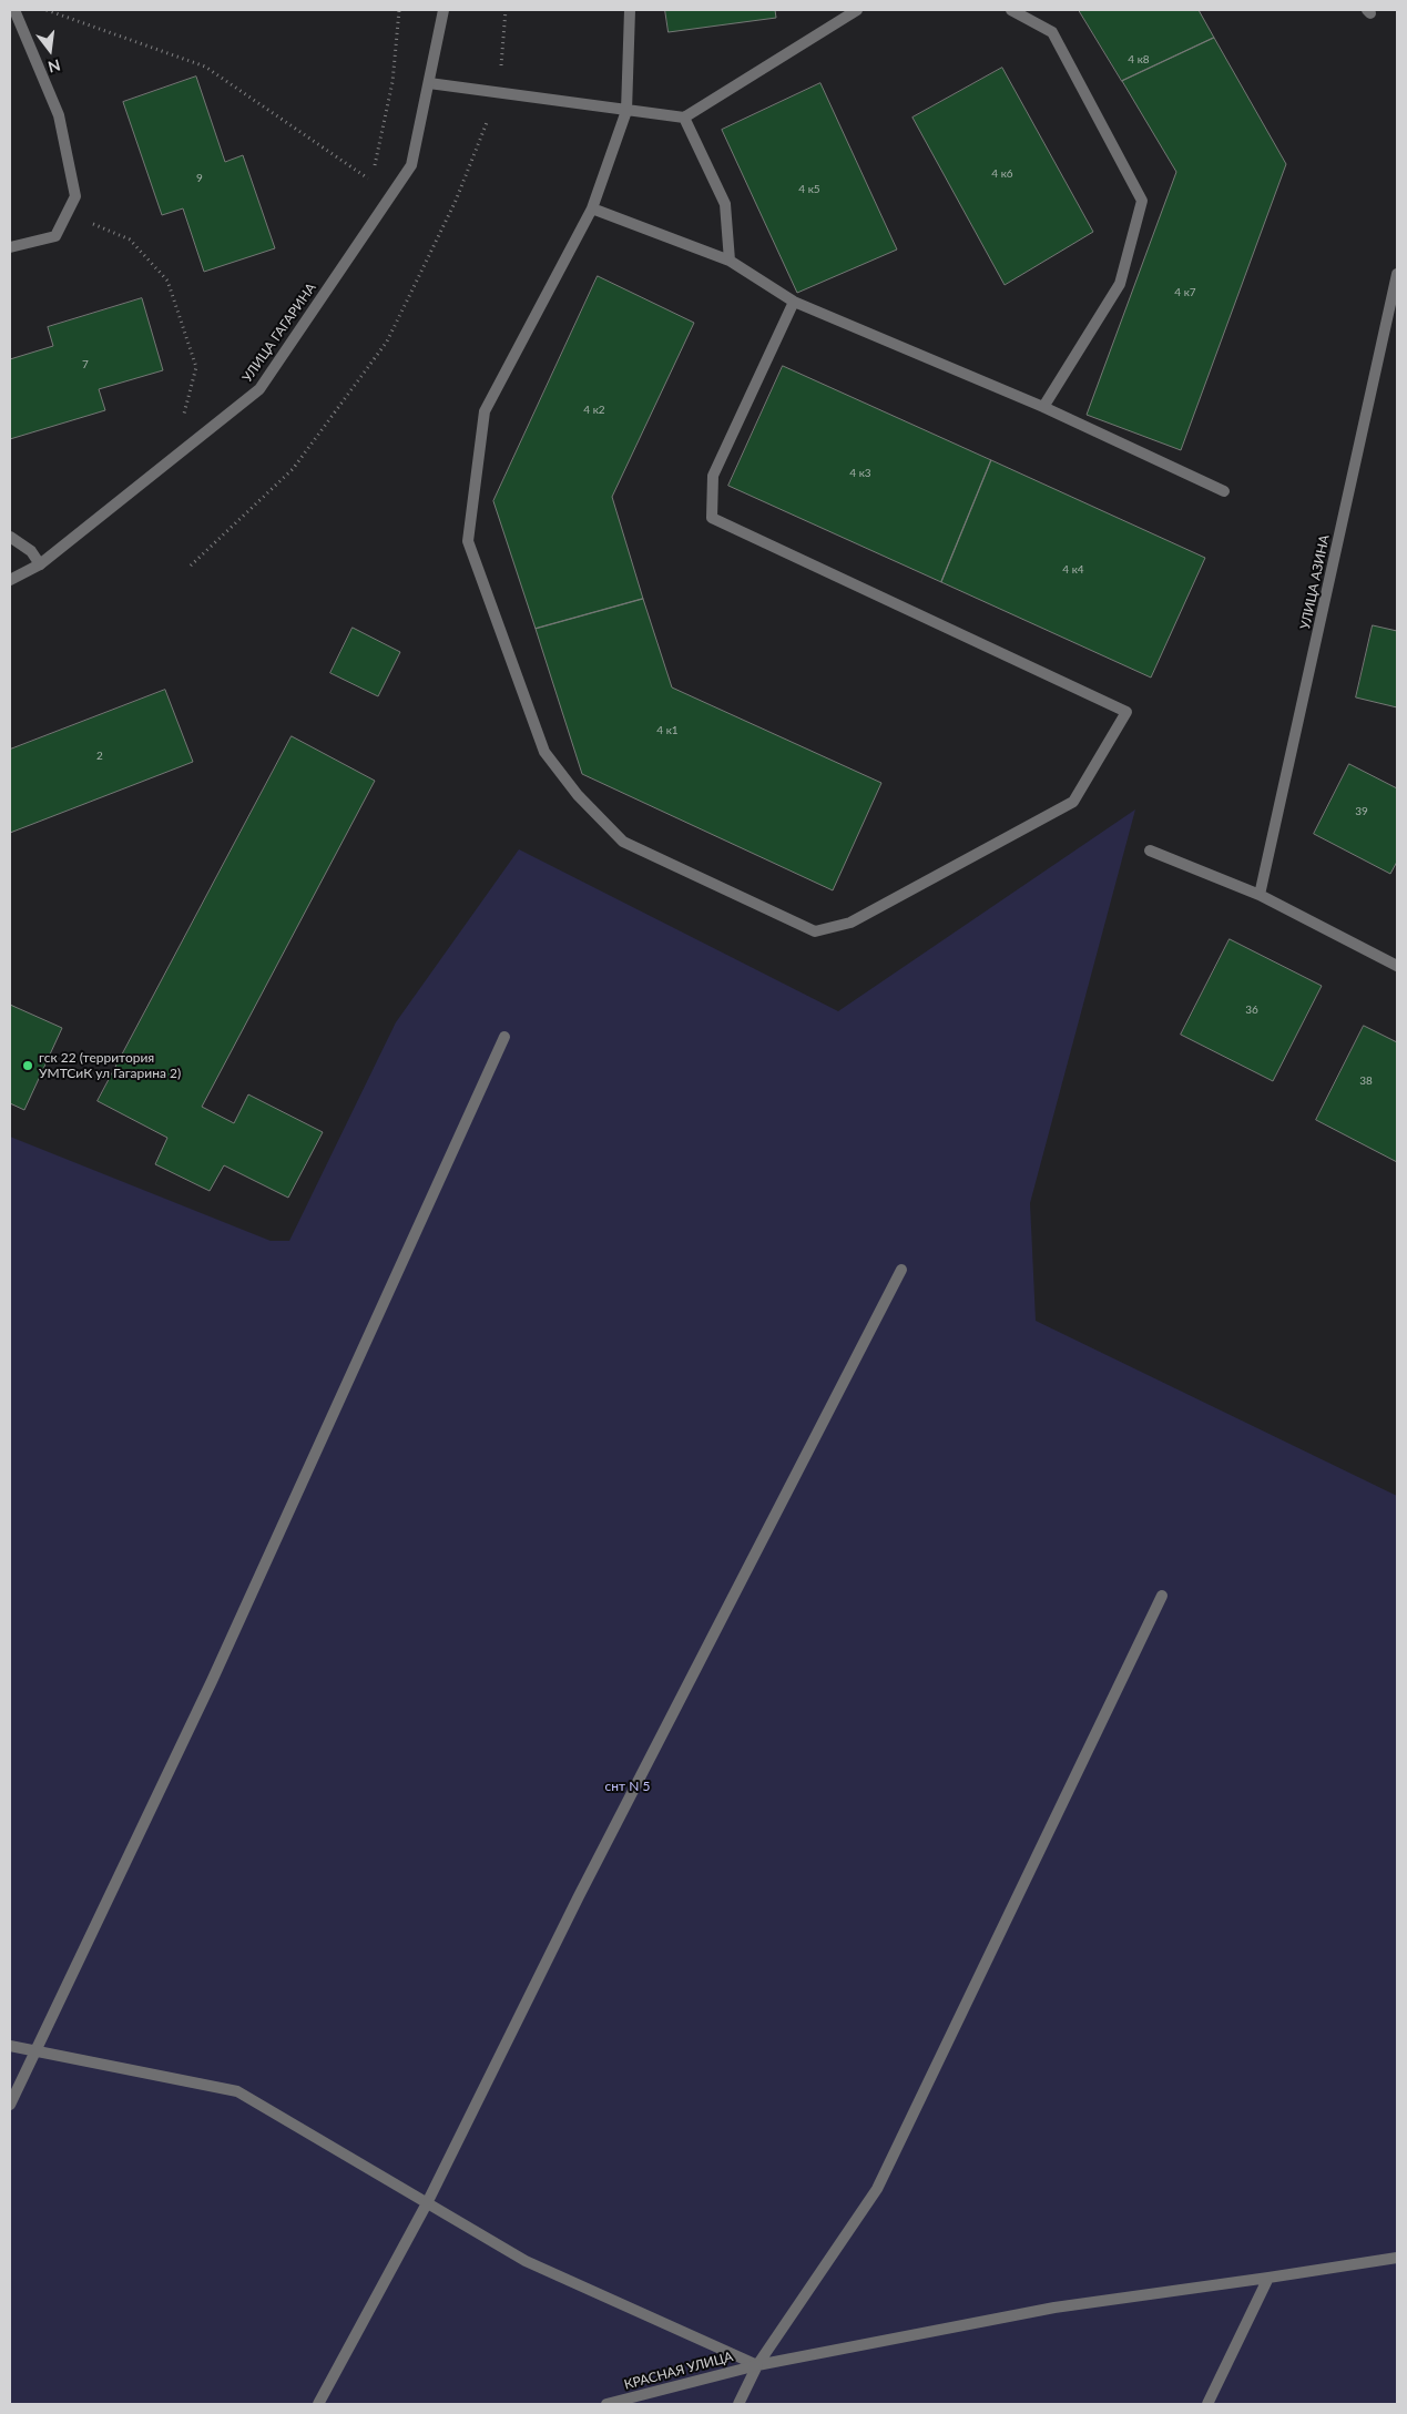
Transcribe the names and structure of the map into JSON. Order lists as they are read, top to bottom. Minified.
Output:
{"streets":{"street":["УЛИЦА ГАГАРИНА","УЛИЦА АЗИНА","КРАСНАЯ УЛИЦА"]},"parks":["снт N 5"],"places":["гск 22 (территория УМТСиК ул Гагарина 2)"],"house_numbers":["4 к8","4 к6","9","4 к5","4 к7","7","4 к2","4 к3","4 к4","4 к1","2","39","36","38"],"north":"bottom"}
